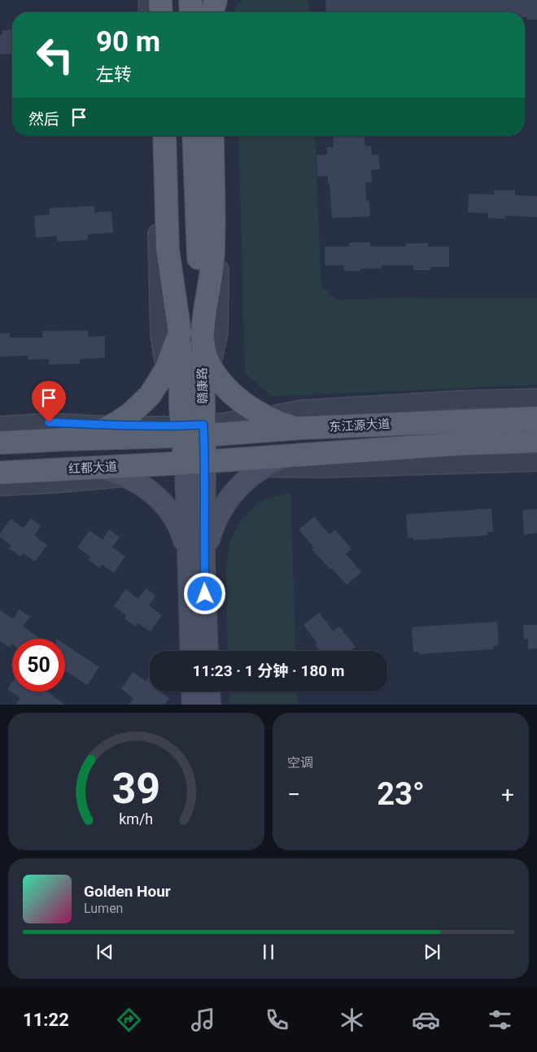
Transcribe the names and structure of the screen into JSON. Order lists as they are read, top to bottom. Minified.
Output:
{"streets":{"main road":["赣康路","东江源大道","红都大道"]},"crossings":[["赣康路","东江源大道"],["赣康路","红都大道"],["东江源大道","红都大道"]],"page":{"turn":["90 m","左转"],"then":"然后","limit":"50","trip":"11:23 · 1 分钟 · 180 m","tile":"空调","heat":["−","23°","+"],"song":["Golden Hour","Lumen"],"tabs":"11:22","gauge":["39","km/h"]}}
